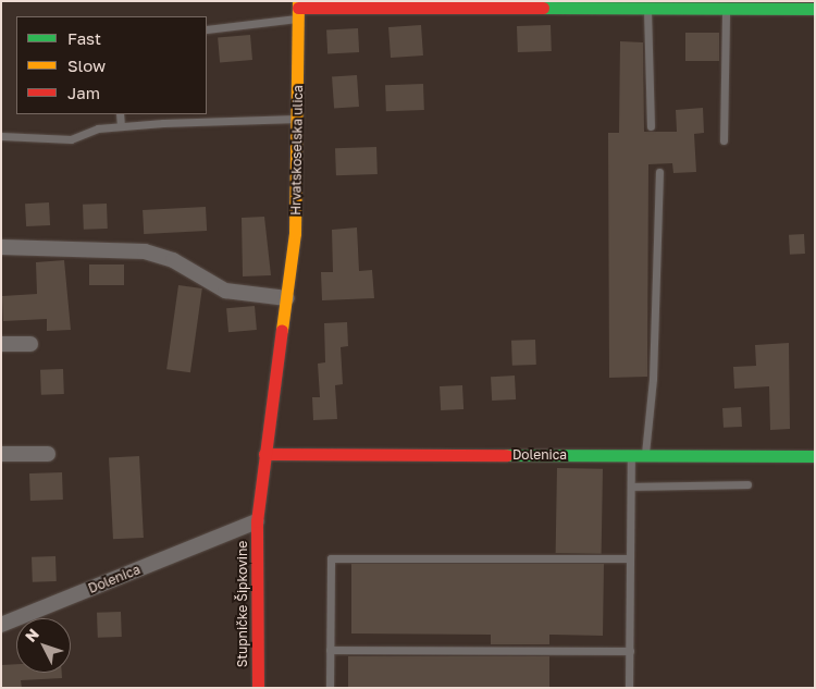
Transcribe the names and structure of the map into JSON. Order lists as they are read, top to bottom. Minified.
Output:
{"streets":{"street":["Hrvatskoselska ulica","Dolenica","Stupničke Šipkovine"]},"crossings":[["Hrvatskoselska ulica","Dolenica"],["Hrvatskoselska ulica","Stupničke Šipkovine"],["Dolenica","Stupničke Šipkovine"]],"legend":["Fast","Slow","Jam"],"north":"top left"}
